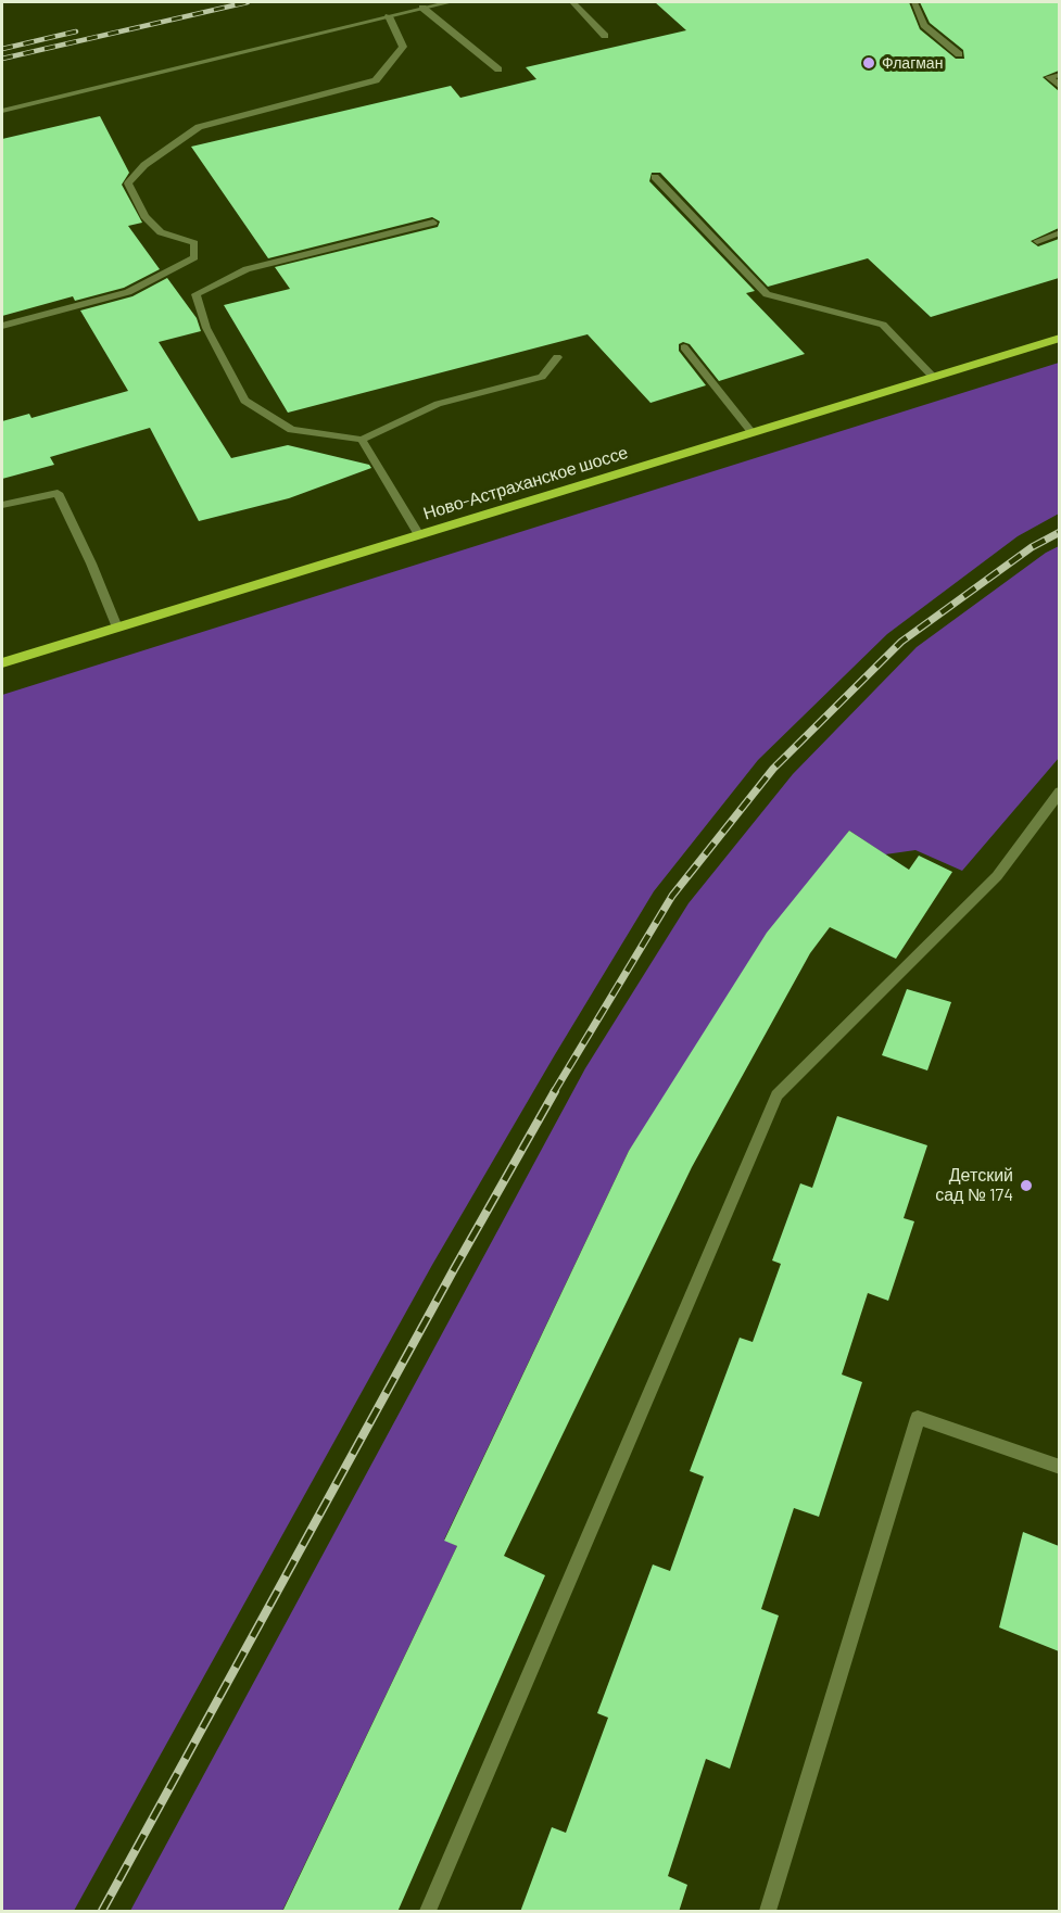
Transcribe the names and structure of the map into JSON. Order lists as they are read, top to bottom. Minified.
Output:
{"streets":{"main road":["Ново-Астраханское шоссе"]},"places":["Флагман","Детский сад № 174"]}
